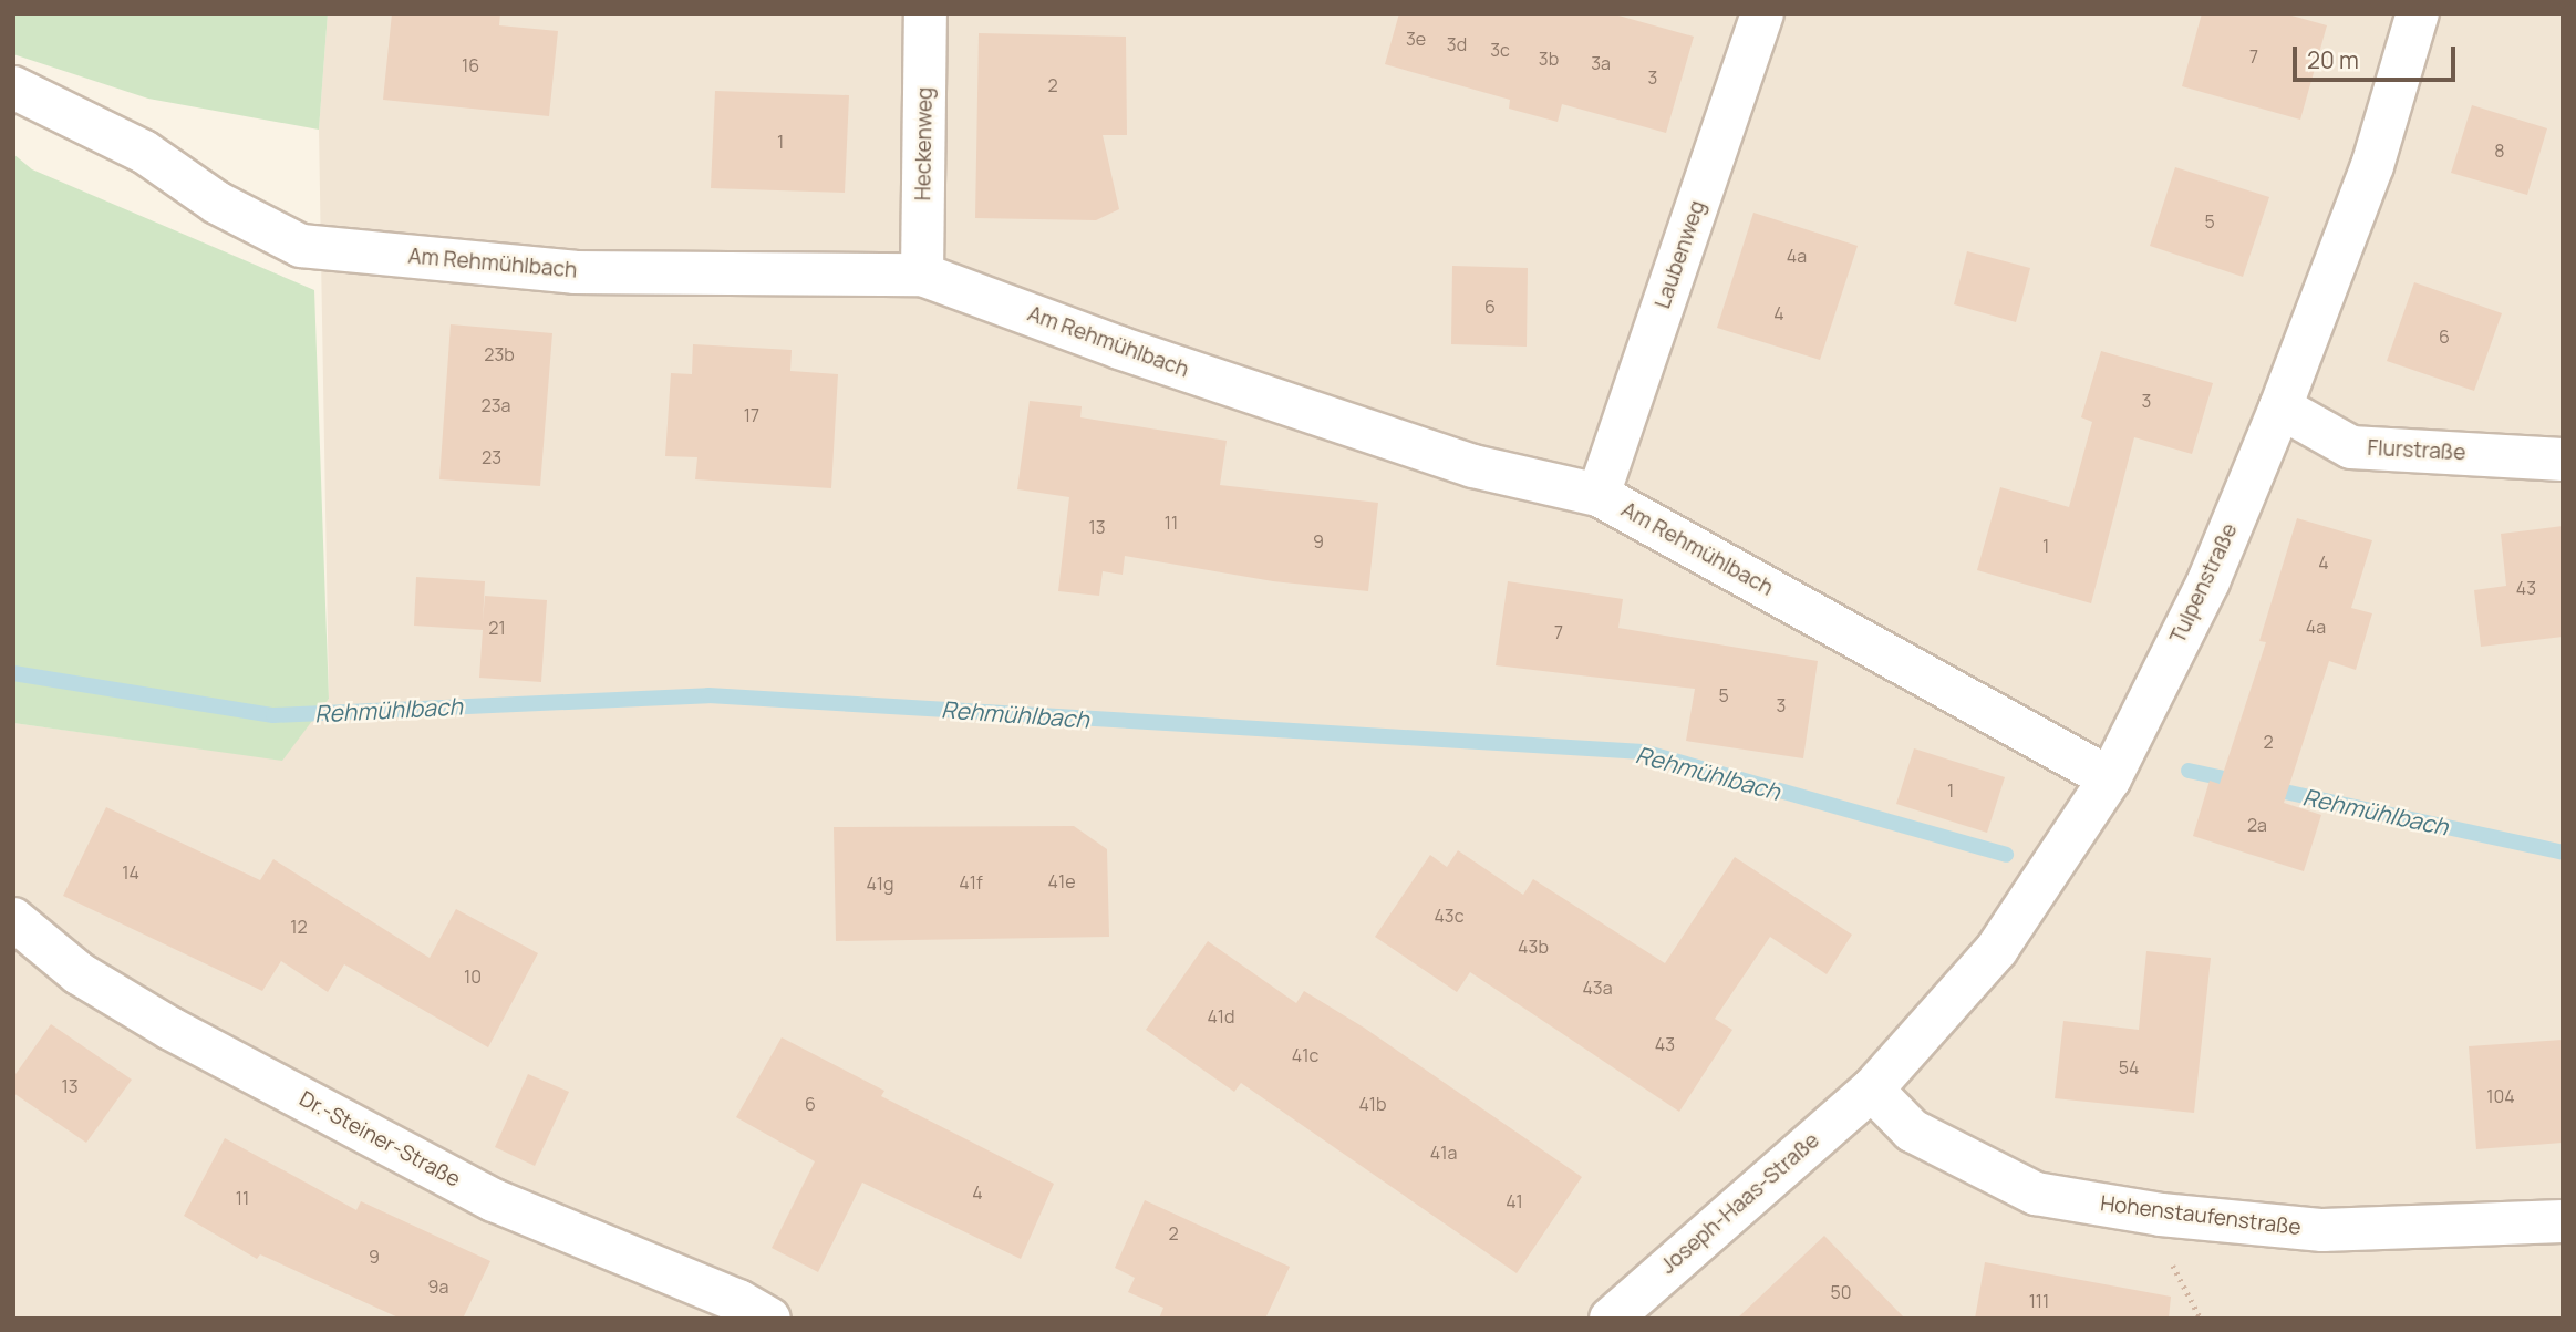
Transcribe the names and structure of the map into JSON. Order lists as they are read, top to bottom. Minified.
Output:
{"streets":{"street":["Heckenweg","Laubenweg","Am Rehmühlbach","Flurstraße","Tulpenstraße","Dr.-Steiner-Straße","Joseph-Haas-Straße","Hohenstaufenstraße"]},"crossings":[["Heckenweg","Am Rehmühlbach"],["Laubenweg","Am Rehmühlbach"],["Am Rehmühlbach","Tulpenstraße"],["Flurstraße","Tulpenstraße"],["Tulpenstraße","Joseph-Haas-Straße"],["Tulpenstraße","Hohenstaufenstraße"],["Joseph-Haas-Straße","Hohenstaufenstraße"]],"water":["Rehmühlbach"],"house_numbers":["3e","3d","3c","7","3b","3a","16","3","2","1","8","5","4a","6","4","6","23b","3","23a","17","23","11","13","9","1","4","43","4a","21","7","5","3","2","1","2a","14","41e","41f","41g","43c","12","43b","10","43a","41d","43","41c","54","13","104","6","41b","41a","4","11","41","2","9","9a","50","111"],"scale_bar":"20 m"}
